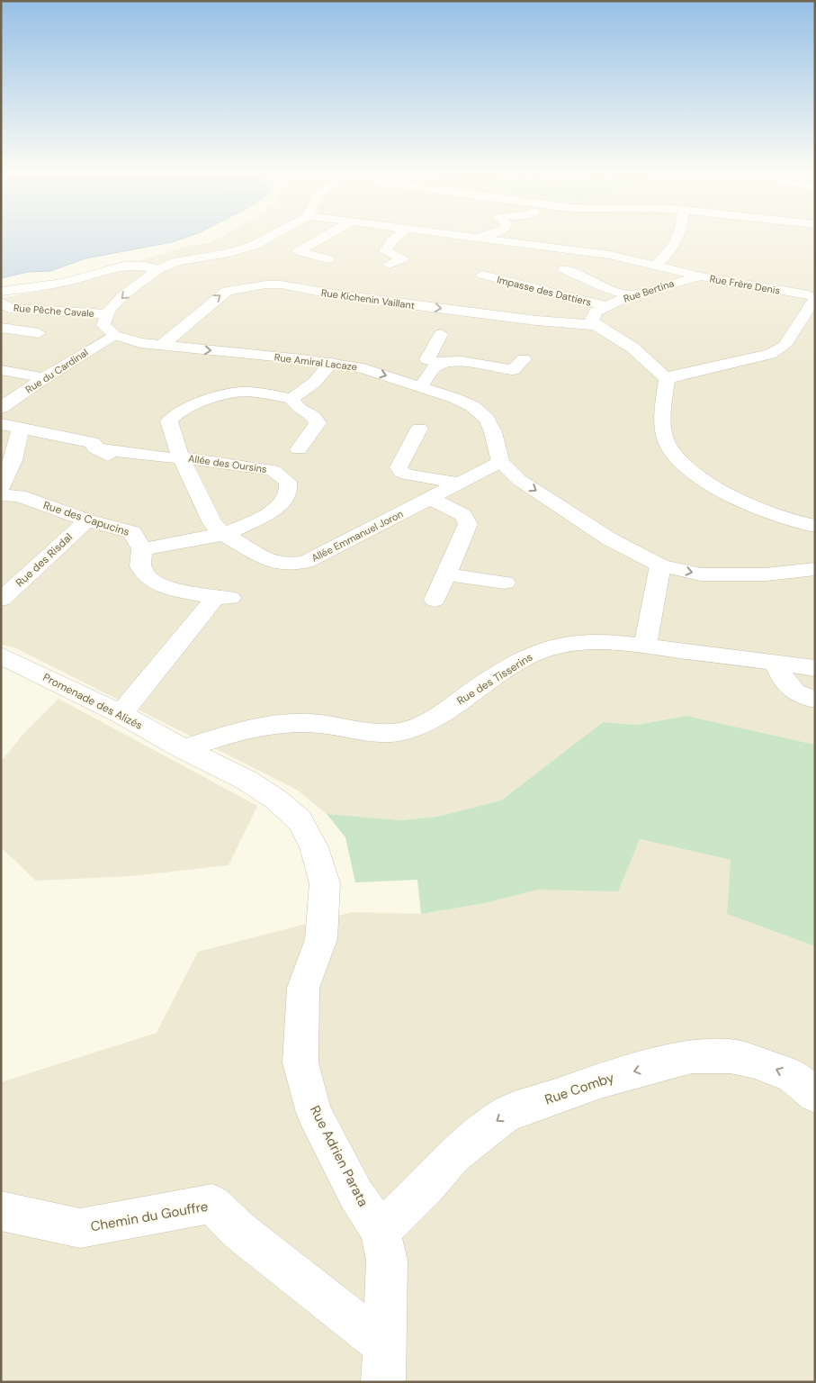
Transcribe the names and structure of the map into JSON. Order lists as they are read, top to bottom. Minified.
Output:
{"streets":{"street":["Rue Frère Denis","Impasse des Dattiers","Rue Bertina","Rue Kichenin Vaillant","Rue Pêche Cavale","Rue Amiral Lacaze","Rue du Cardinal","Allée des Oursins","Rue des Capucins","Allée Emmanuel Joron","Rue des Risdal","Rue des Tisserins","Promenade des Alizés","Rue Comby","Rue Adrien Parata","Chemin du Gouffre"]},"crossings":[["Rue Frère Denis","Rue Bertina"],["Impasse des Dattiers","Rue Bertina"],["Rue Bertina","Rue Kichenin Vaillant"],["Rue Kichenin Vaillant","Rue Amiral Lacaze"],["Rue Amiral Lacaze","Rue du Cardinal"],["Rue Amiral Lacaze","Allée Emmanuel Joron"],["Allée des Oursins","Allée Emmanuel Joron"],["Rue des Capucins","Rue des Risdal"],["Rue des Tisserins","Promenade des Alizés"],["Rue des Tisserins","Rue Adrien Parata"],["Promenade des Alizés","Rue Adrien Parata"],["Rue Comby","Rue Adrien Parata"],["Rue Comby","Chemin du Gouffre"],["Rue Adrien Parata","Chemin du Gouffre"]],"one_way":["Rue Comby"]}
